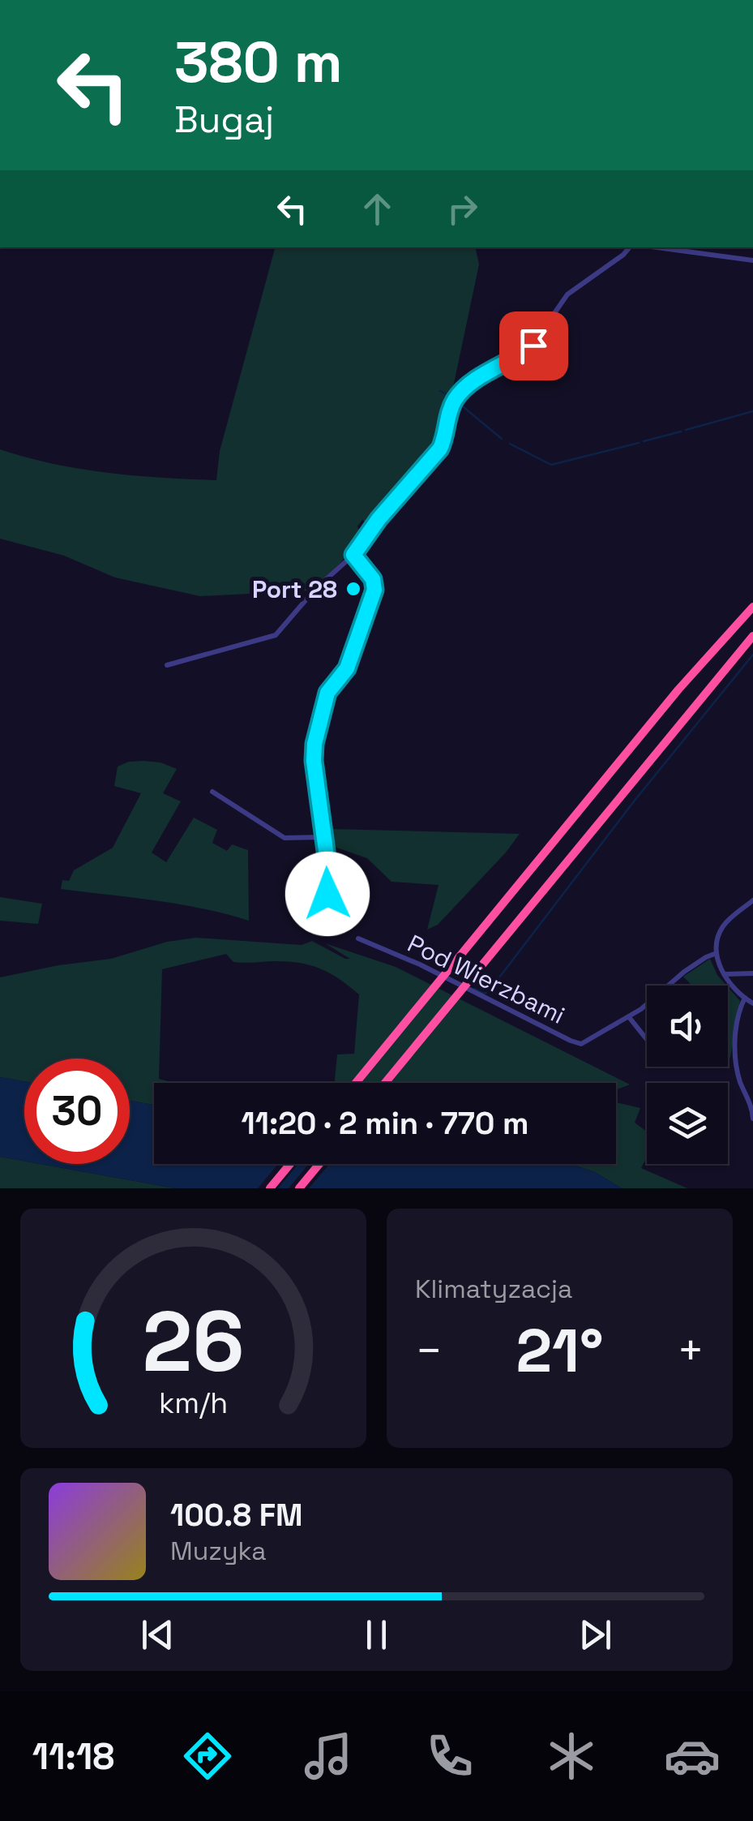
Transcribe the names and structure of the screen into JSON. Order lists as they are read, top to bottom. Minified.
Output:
{"streets":{"street":["Pod Wierzbami"]},"places":["Port 28"],"page":{"turn":["380 m","Bugaj"],"limit":"30","trip":"11:20 · 2 min · 770 m","tile":"Klimatyzacja","heat":["−","21°","+"],"song":["100.8 FM","Muzyka"],"tabs":"11:18","gauge":["26","km/h"]}}
